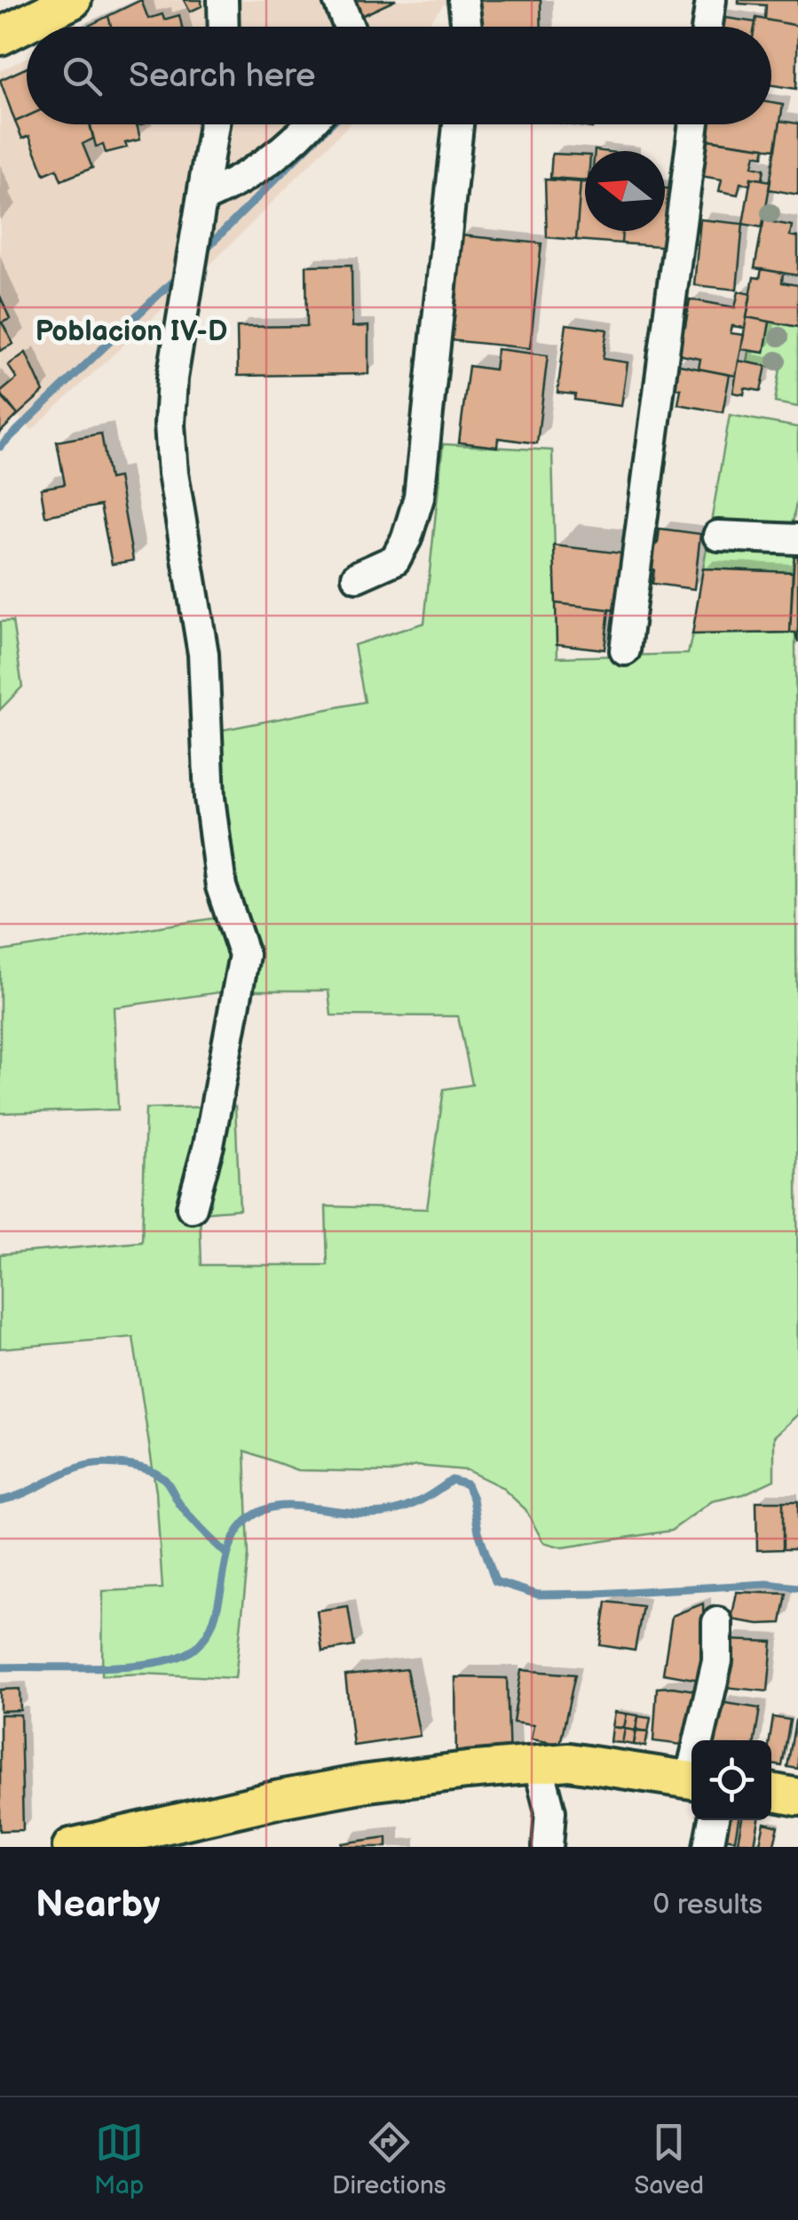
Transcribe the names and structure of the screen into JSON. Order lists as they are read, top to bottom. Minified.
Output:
{"districts":["Poblacion IV-D"],"north":"left","page":{"search":"Search here","heading":["Nearby","0 results"],"nav":["Map","Directions","Saved"]}}
